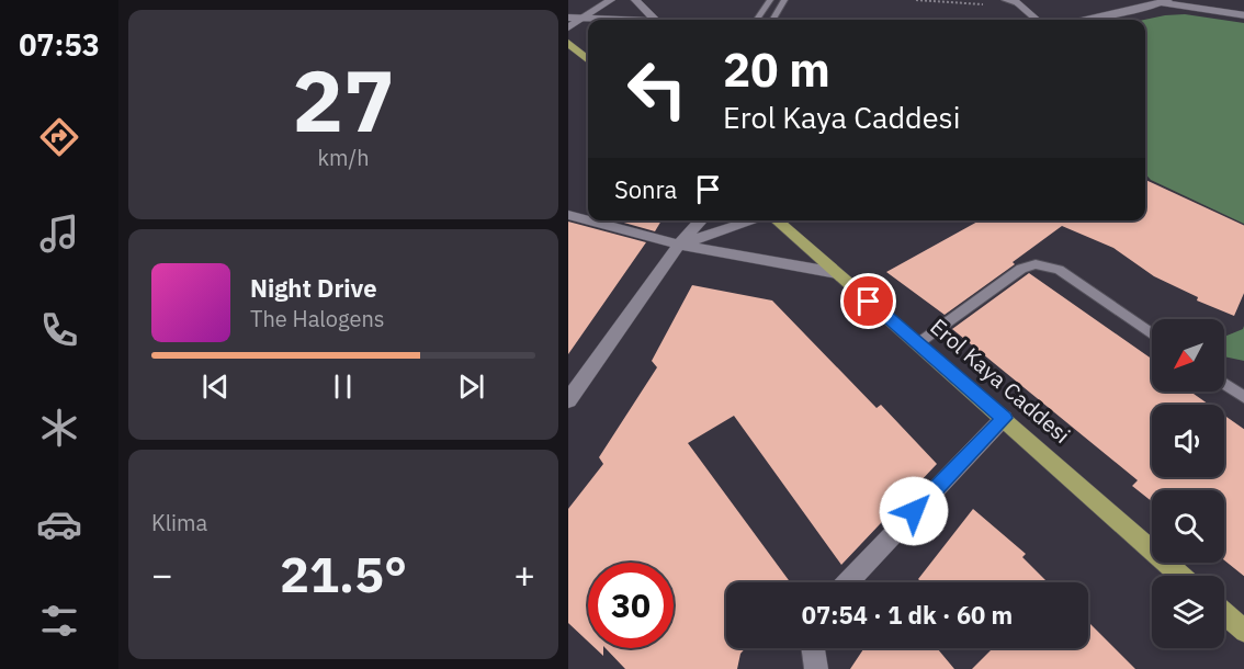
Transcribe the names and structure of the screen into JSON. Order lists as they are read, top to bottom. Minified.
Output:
{"streets":{"main road":["Erol Kaya Caddesi"]},"north":"bottom left","page":{"tabs":"07:53","tile":[["27","km/h"],"Klima"],"turn":["20 m","Erol Kaya Caddesi"],"then":"Sonra","song":["Night Drive","The Halogens"],"heat":["−","21.5°","+"],"limit":"30","trip":"07:54 · 1 dk · 60 m"}}
